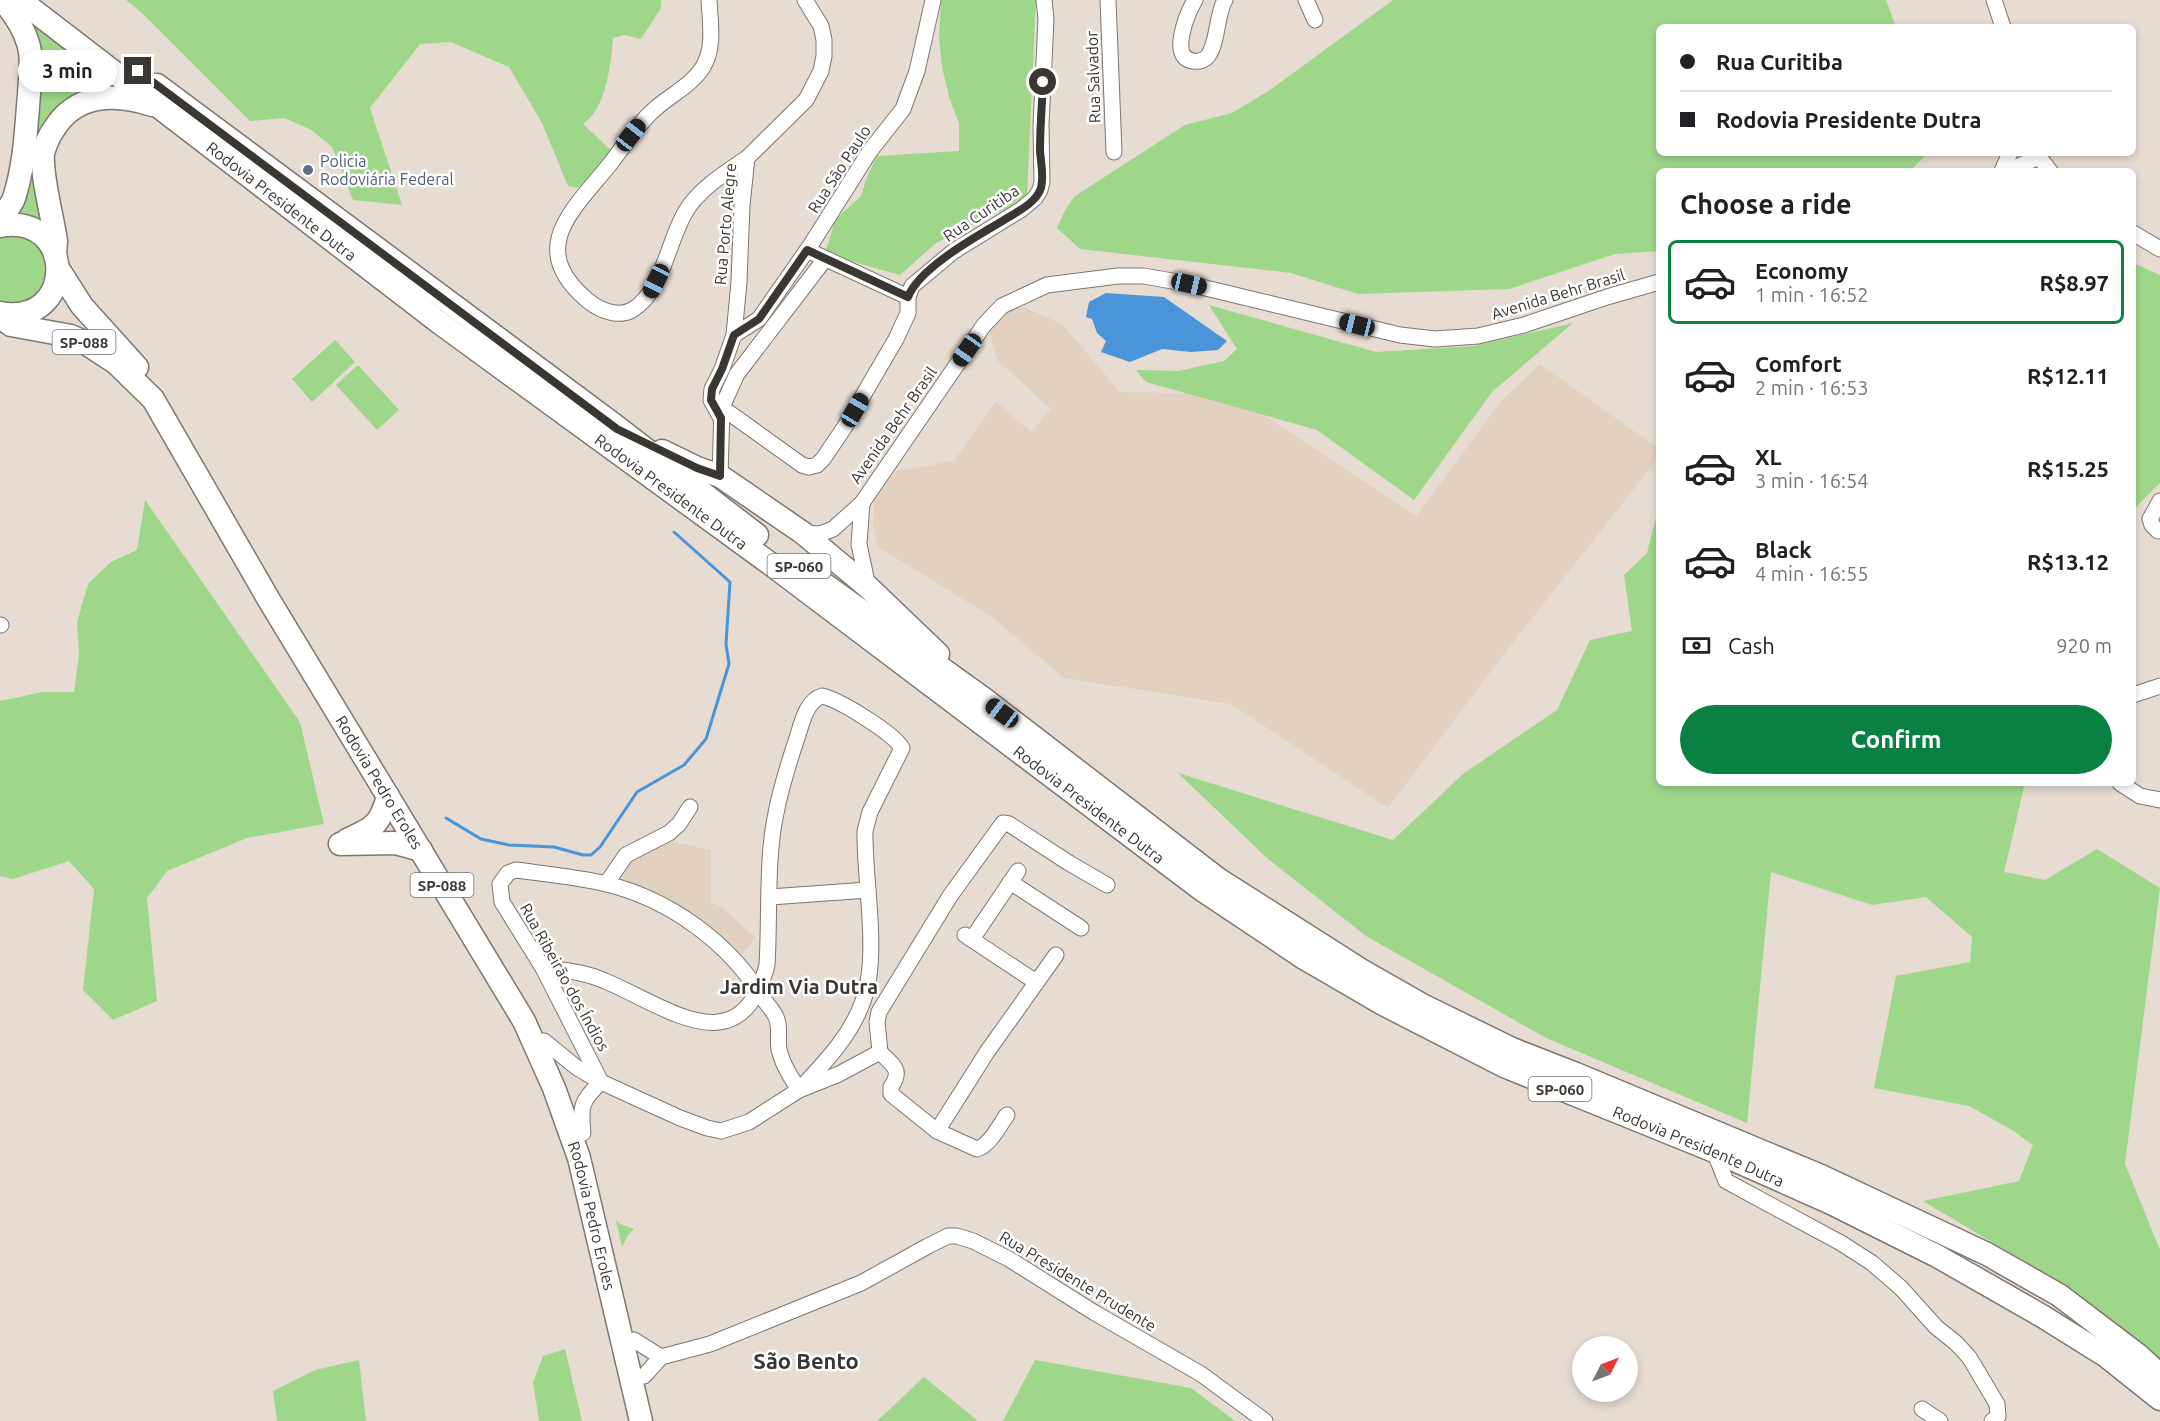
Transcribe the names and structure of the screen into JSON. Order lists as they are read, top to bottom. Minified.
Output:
{"streets":{"highway":["Rodovia Presidente Dutra","SP-088","SP-060","Rodovia Pedro Eroles"],"street":["Rua Salvador","Rua São Paulo","Rua Curitiba","Rua Porto Alegre","Avenida Behr Brasil","Rua Ribeirão dos Índios","Rua Presidente Prudente"]},"crossings":[["Rua São Paulo","Rua Porto Alegre"]],"districts":["Jardim Via Dutra","São Bento"],"places":["Policia Rodoviária Federal"],"north":"top right","page":{"banner":["Rua Curitiba","Rodovia Presidente Dutra"],"bubble":"3 min","heading":"Choose a ride","list":[{"name":"Economy","note":"1 min · 16:52","value":"R$8.97"},{"name":"Comfort","note":"2 min · 16:53","value":"R$12.11"},{"name":"XL","note":"3 min · 16:54","value":"R$15.25"},{"name":"Black","note":"4 min · 16:55","value":"R$13.12"}],"pay":["Cash","920 m"],"buttons":"Confirm"}}
